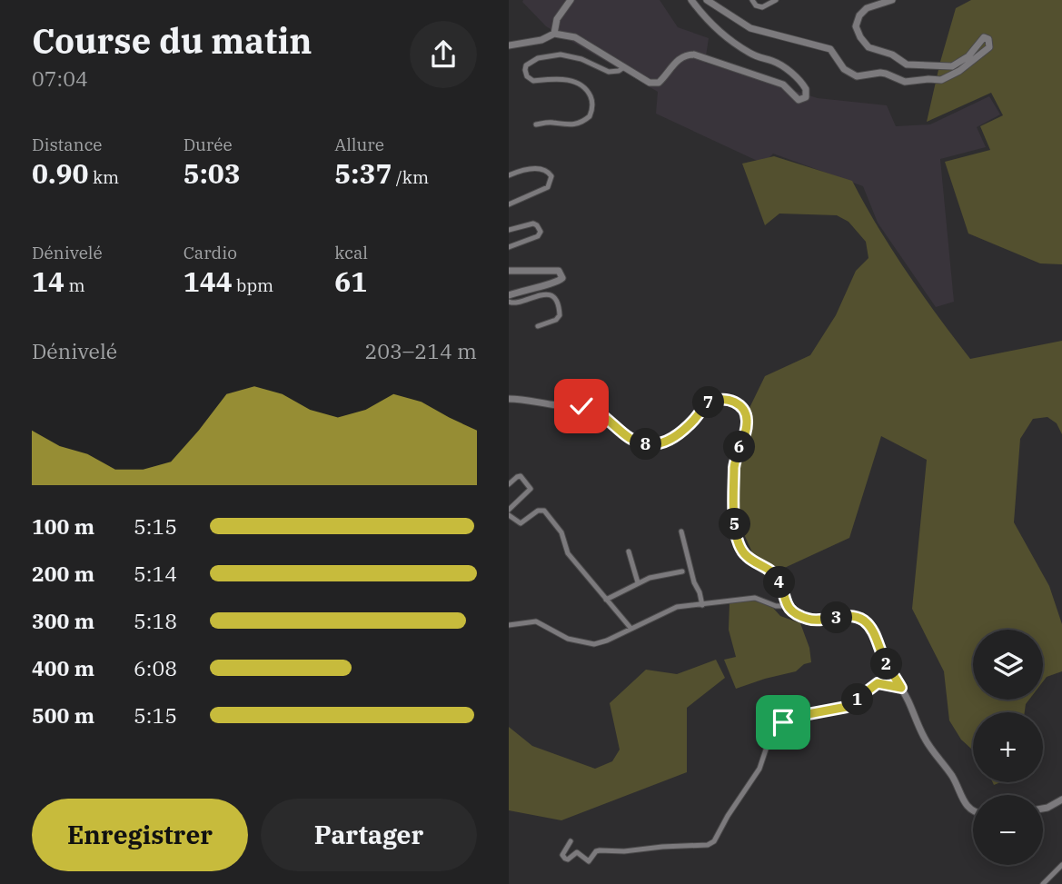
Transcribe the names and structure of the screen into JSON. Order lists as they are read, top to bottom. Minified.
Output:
{"page":{"heading":["Course du matin","07:04"],"stats":[["Distance","0.90 km"],["Durée","5:03"],["Allure","5:37 /km"],["Dénivelé","14 m"],["Cardio","144 bpm"],["kcal","61"]],"chart":["Dénivelé","203–214 m"],"pins":["7","8","6","5","4","3","2","1"],"list":[{"name":"100 m","note":"5:15"},{"name":"200 m","note":"5:14"},{"name":"300 m","note":"5:18"},{"name":"400 m","note":"6:08"},{"name":"500 m","note":"5:15"}],"map_buttons":["+","−"],"buttons":["Enregistrer","Partager"]}}
